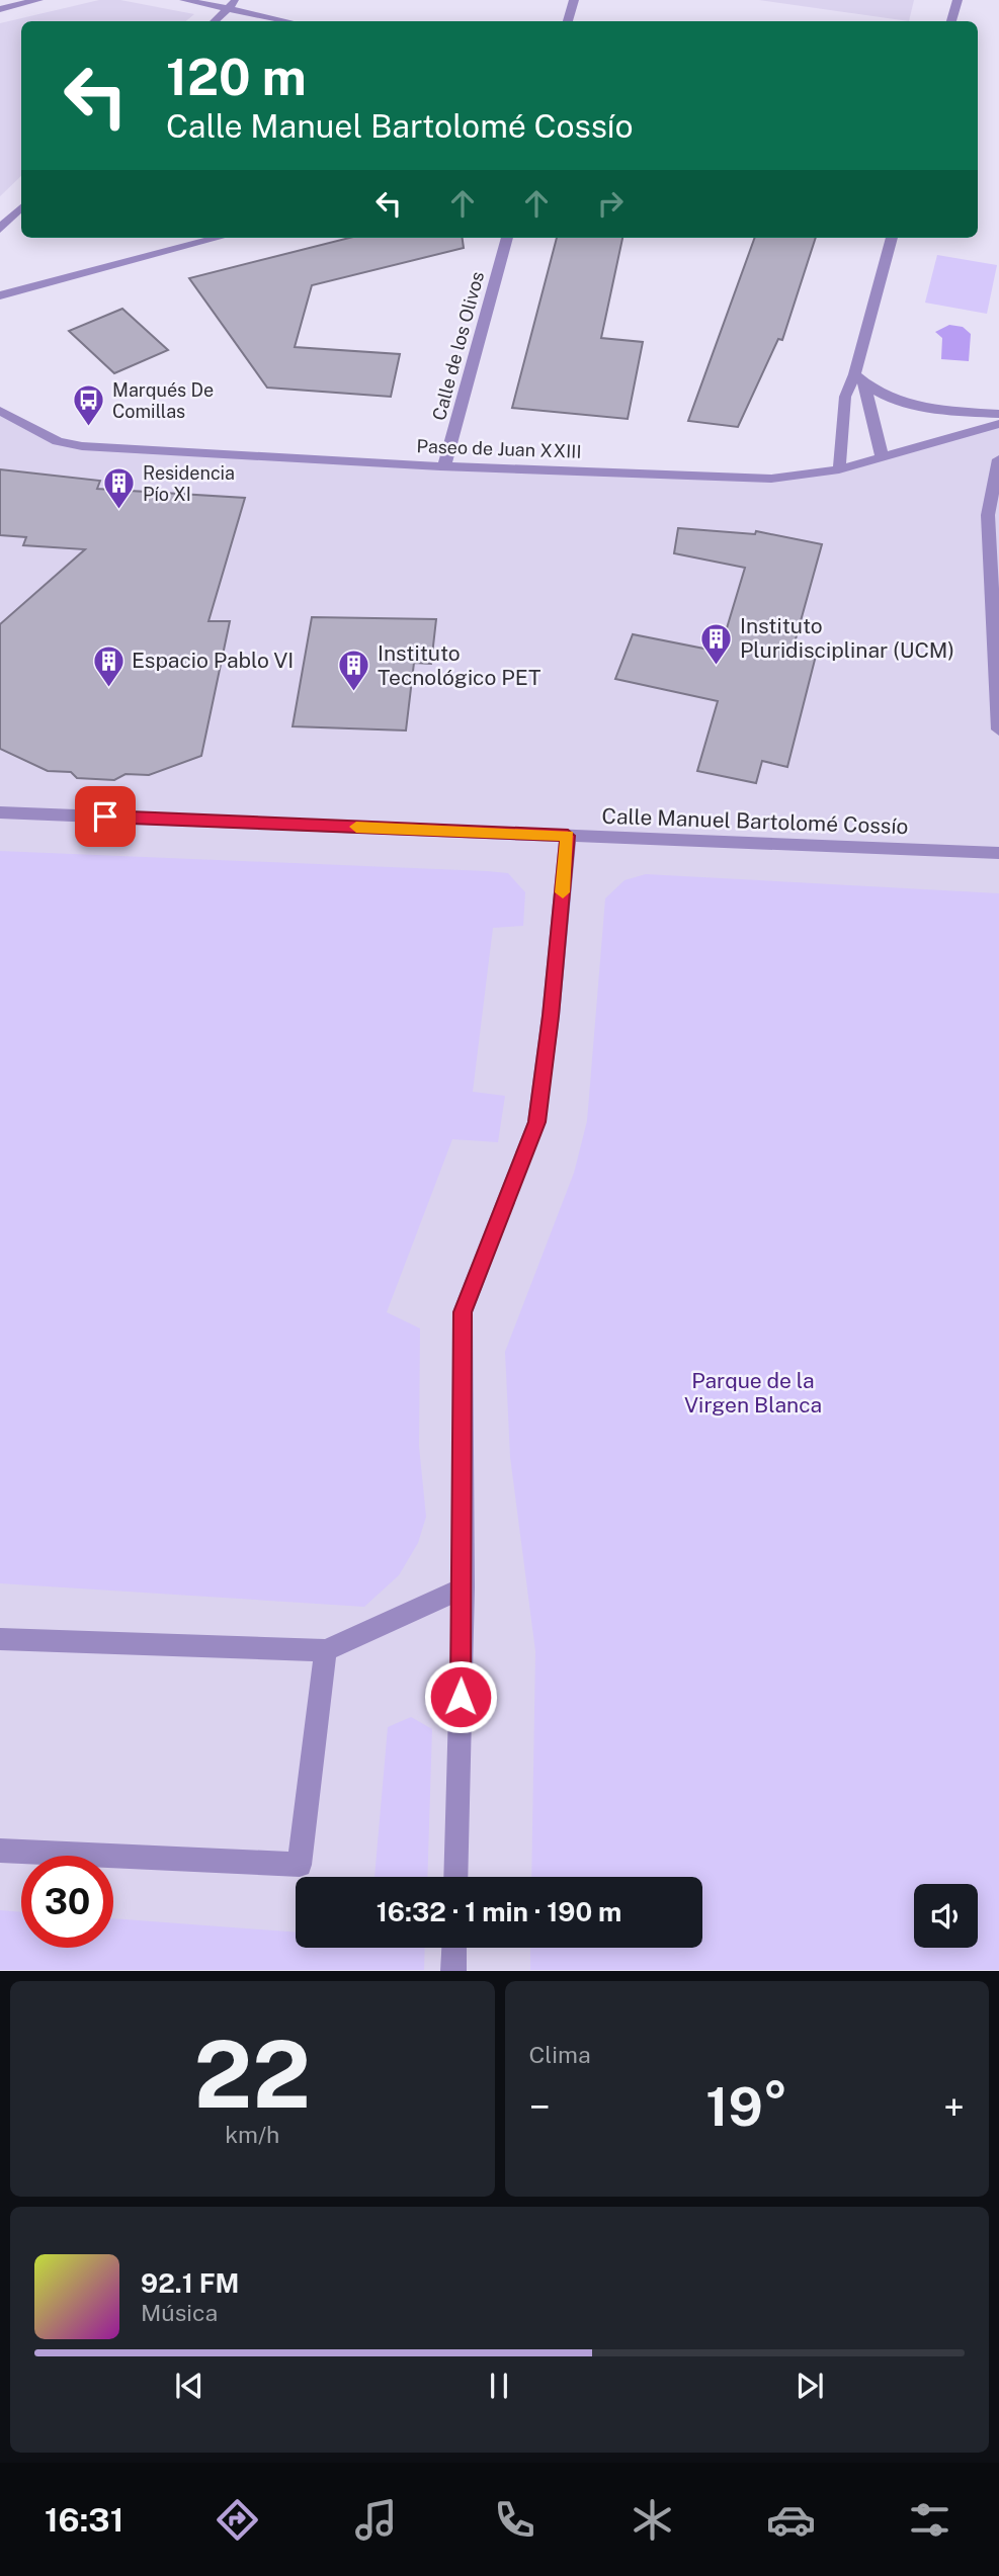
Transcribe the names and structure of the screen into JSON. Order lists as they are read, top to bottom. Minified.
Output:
{"streets":{"street":["Calle de los Olivos","Paseo de Juan XXIII","Calle Manuel Bartolomé Cossío"]},"crossings":[["Calle de los Olivos","Paseo de Juan XXIII"]],"parks":["Parque de la Virgen Blanca"],"places":{"bus stop":["Marqués De Comillas"],"building":["Residencia Pío XI","Instituto Pluridisciplinar (UCM)","Espacio Pablo VI","Instituto Tecnológico PET"]},"page":{"turn":["120 m","Calle Manuel Bartolomé Cossío"],"limit":"30","trip":"16:32 · 1 min · 190 m","tile":[["22","km/h"],"Clima"],"heat":["−","19°","+"],"song":["92.1 FM","Música"],"tabs":"16:31"}}
